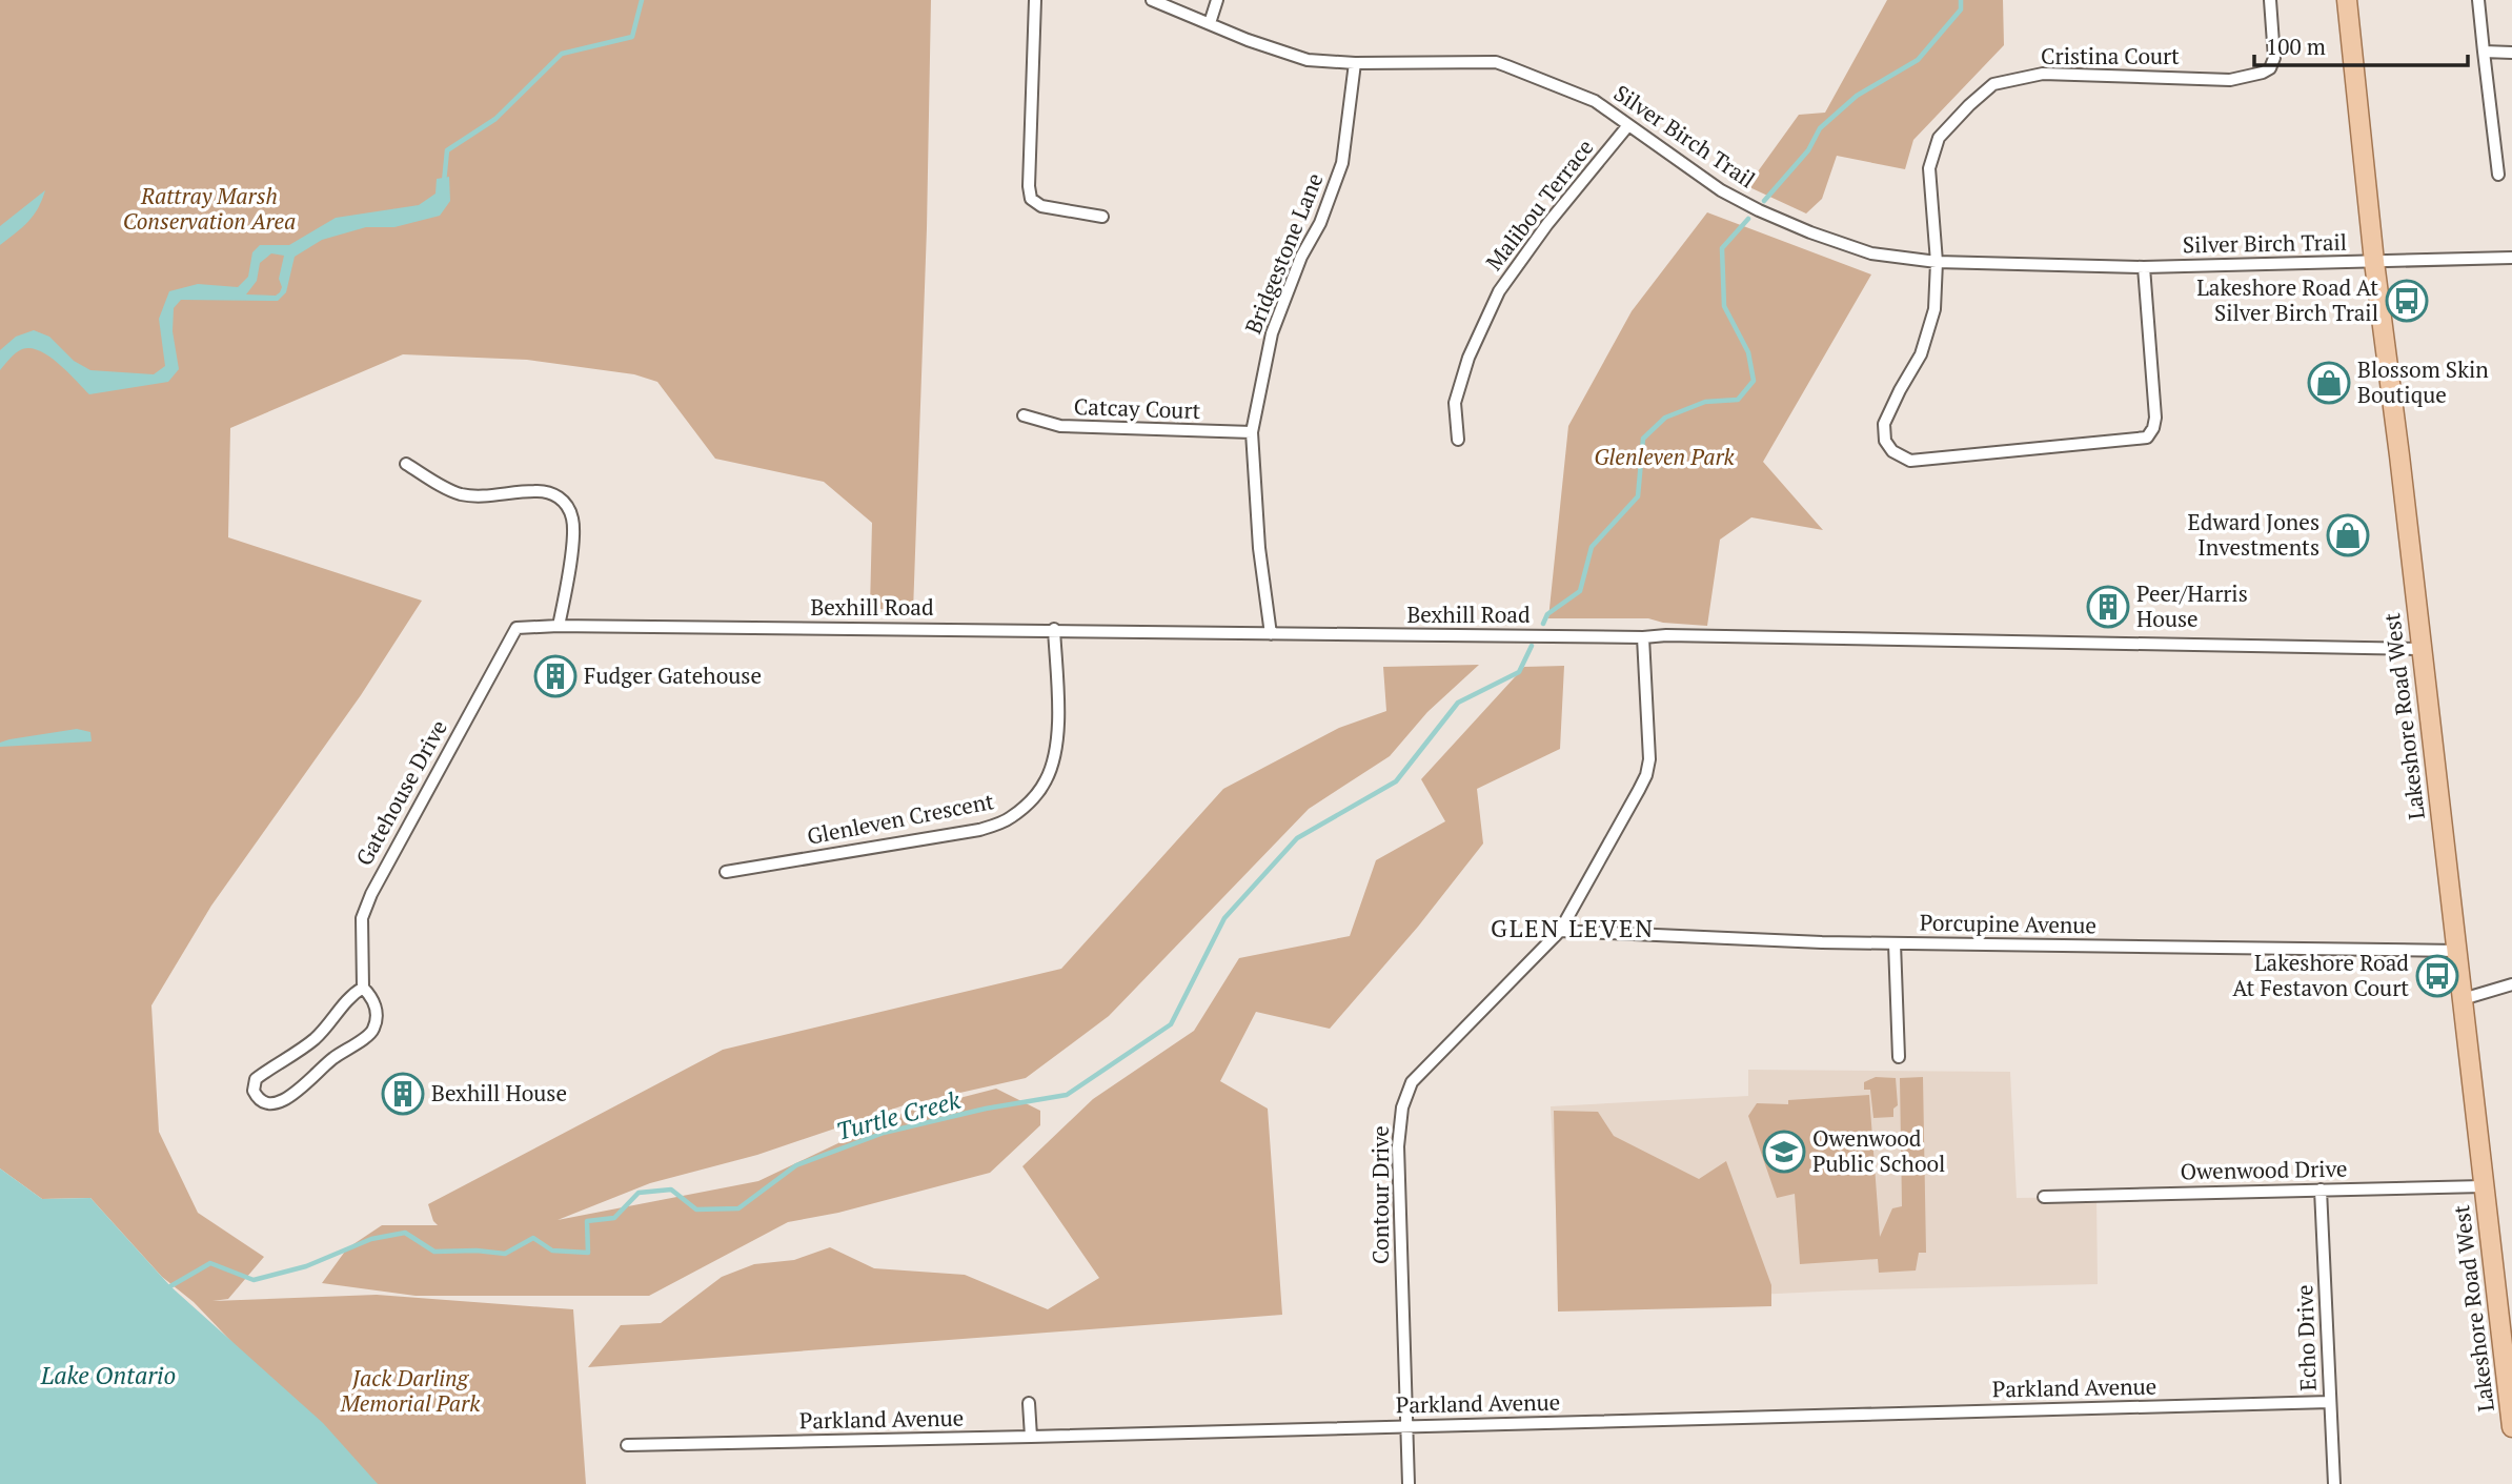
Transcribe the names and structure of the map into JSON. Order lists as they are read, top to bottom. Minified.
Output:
{"streets":{"main road":["Lakeshore Road West"],"street":["Cristina Court","Silver Birch Trail","Malibou Terrace","Bridgestone Lane","Catcay Court","Bexhill Road","Gatehouse Drive","Glenleven Crescent","Porcupine Avenue","Owenwood Drive","Contour Drive","Echo Drive","Parkland Avenue"]},"crossings":[["Cristina Court","Silver Birch Trail"],["Silver Birch Trail","Malibou Terrace"],["Silver Birch Trail","Bridgestone Lane"],["Silver Birch Trail","Lakeshore Road West"],["Bridgestone Lane","Catcay Court"],["Bridgestone Lane","Bexhill Road"],["Bexhill Road","Lakeshore Road West"],["Bexhill Road","Gatehouse Drive"],["Bexhill Road","Glenleven Crescent"],["Bexhill Road","Contour Drive"],["Lakeshore Road West","Porcupine Avenue"],["Lakeshore Road West","Owenwood Drive"],["Porcupine Avenue","Contour Drive"],["Owenwood Drive","Echo Drive"],["Contour Drive","Parkland Avenue"],["Echo Drive","Parkland Avenue"]],"districts":["GLEN LEVEN"],"water":["Turtle Creek","Lake Ontario"],"parks":["Rattray Marsh Conservation Area","Glenleven Park","Jack Darling Memorial Park"],"places":{"bus stop":["Lakeshore Road At Silver Birch Trail","Lakeshore Road At Festavon Court"],"shop":["Blossom Skin Boutique","Edward Jones Investments"],"building":["Peer/Harris House","Fudger Gatehouse","Bexhill House"],"school or university":["Owenwood Public School"]},"scale_bar":"100 m"}
